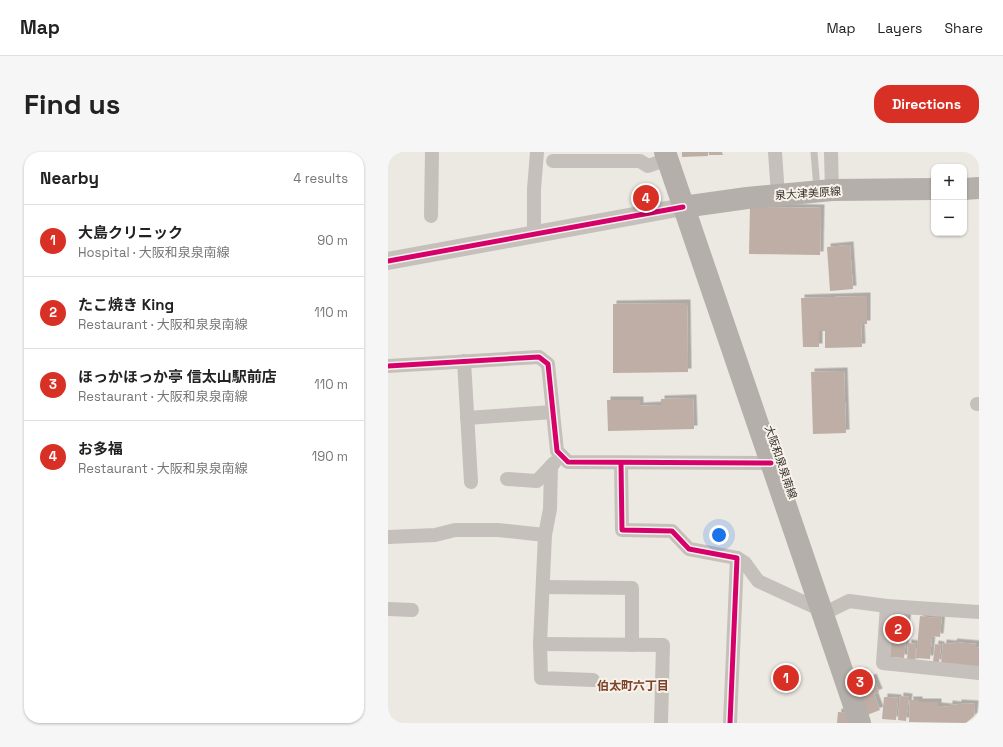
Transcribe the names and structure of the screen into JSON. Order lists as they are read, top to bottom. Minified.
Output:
{"streets":{"main road":["泉大津美原線","大阪和泉泉南線"]},"crossings":[["泉大津美原線","大阪和泉泉南線"]],"districts":["伯太町六丁目"],"page":{"header":"Map","nav":["Map","Layers","Share"],"buttons":"Directions","title":"Find us","heading":["Nearby","4 results"],"map_buttons":["+","−"],"pins":["4","2","1","3"],"list":[{"mark":"1","name":"大島クリニック","note":"Hospital · 大阪和泉泉南線","value":"90 m"},{"mark":"2","name":"たこ焼き King","note":"Restaurant · 大阪和泉泉南線","value":"110 m"},{"mark":"3","name":"ほっかほっか亭 信太山駅前店","note":"Restaurant · 大阪和泉泉南線","value":"110 m"},{"mark":"4","name":"お多福","note":"Restaurant · 大阪和泉泉南線","value":"190 m"}]}}
